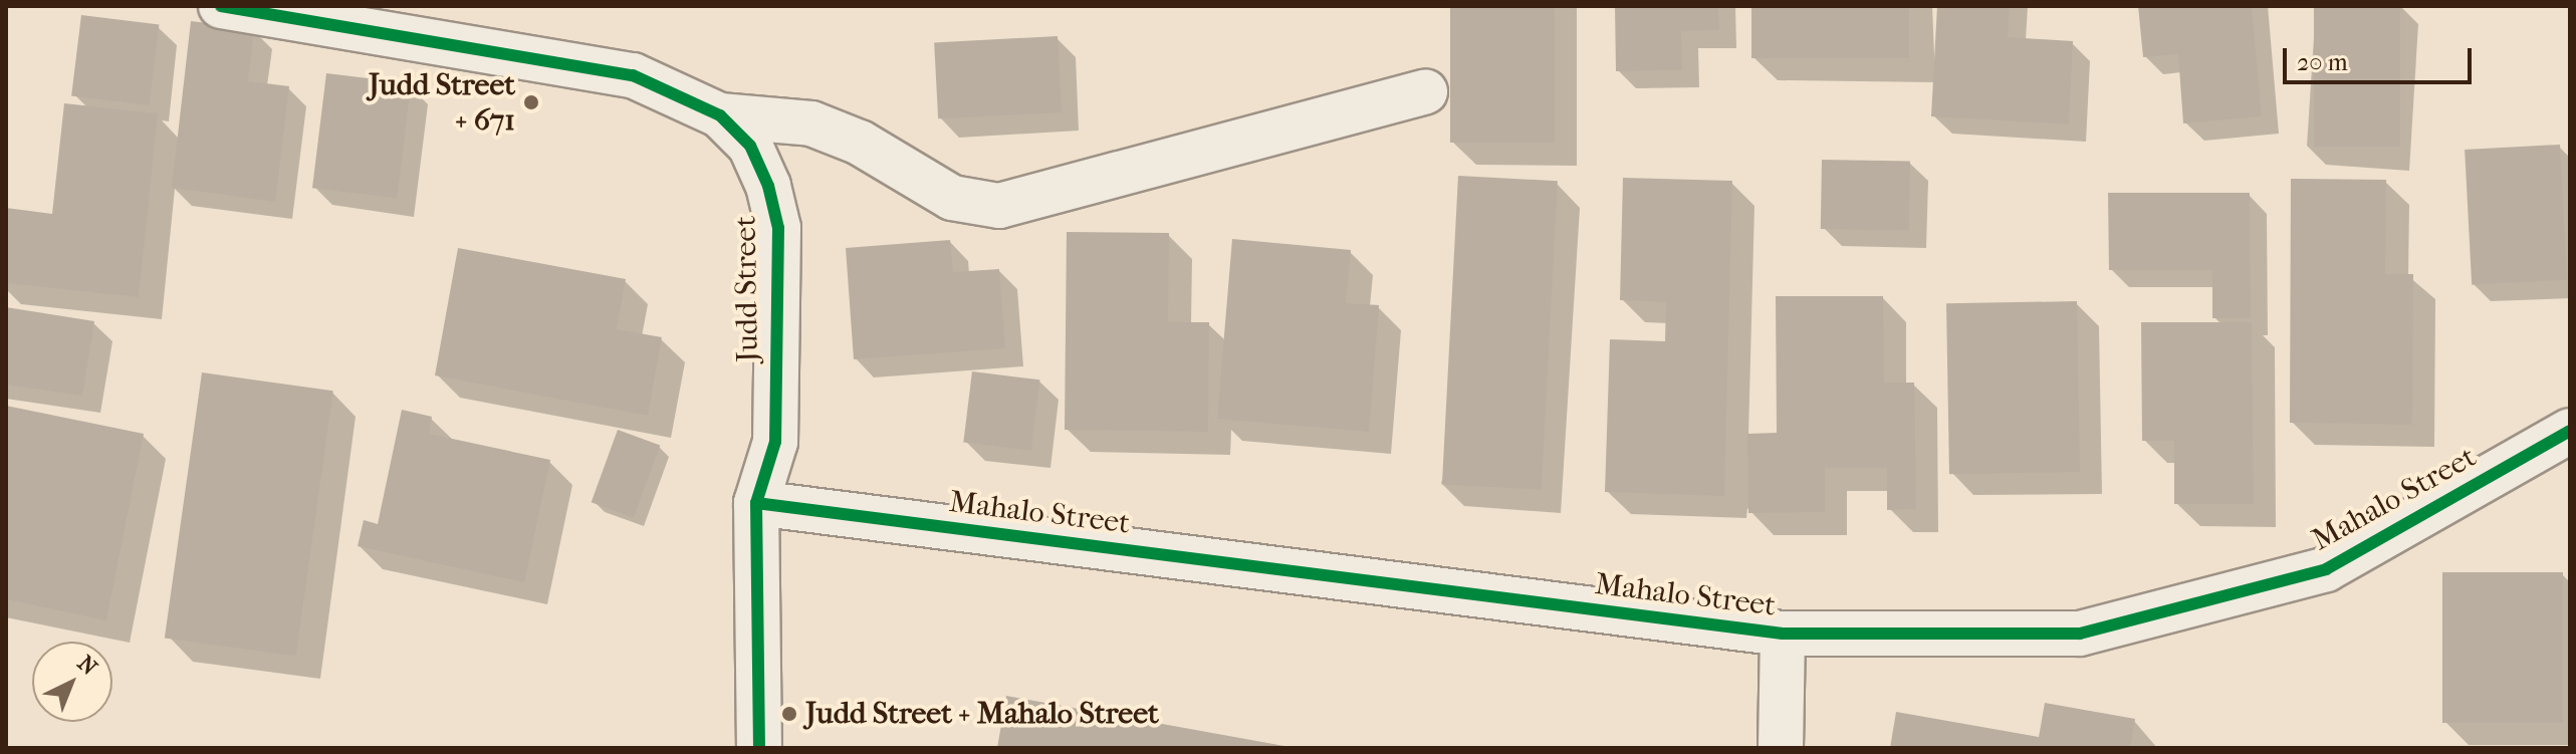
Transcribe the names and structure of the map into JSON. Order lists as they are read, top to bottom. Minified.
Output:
{"streets":{"street":["Judd Street","Mahalo Street"]},"crossings":[["Judd Street","Mahalo Street"]],"places":["Judd Street + 671","Judd Street + Mahalo Street"],"scale_bar":"20 m","north":"top right"}
